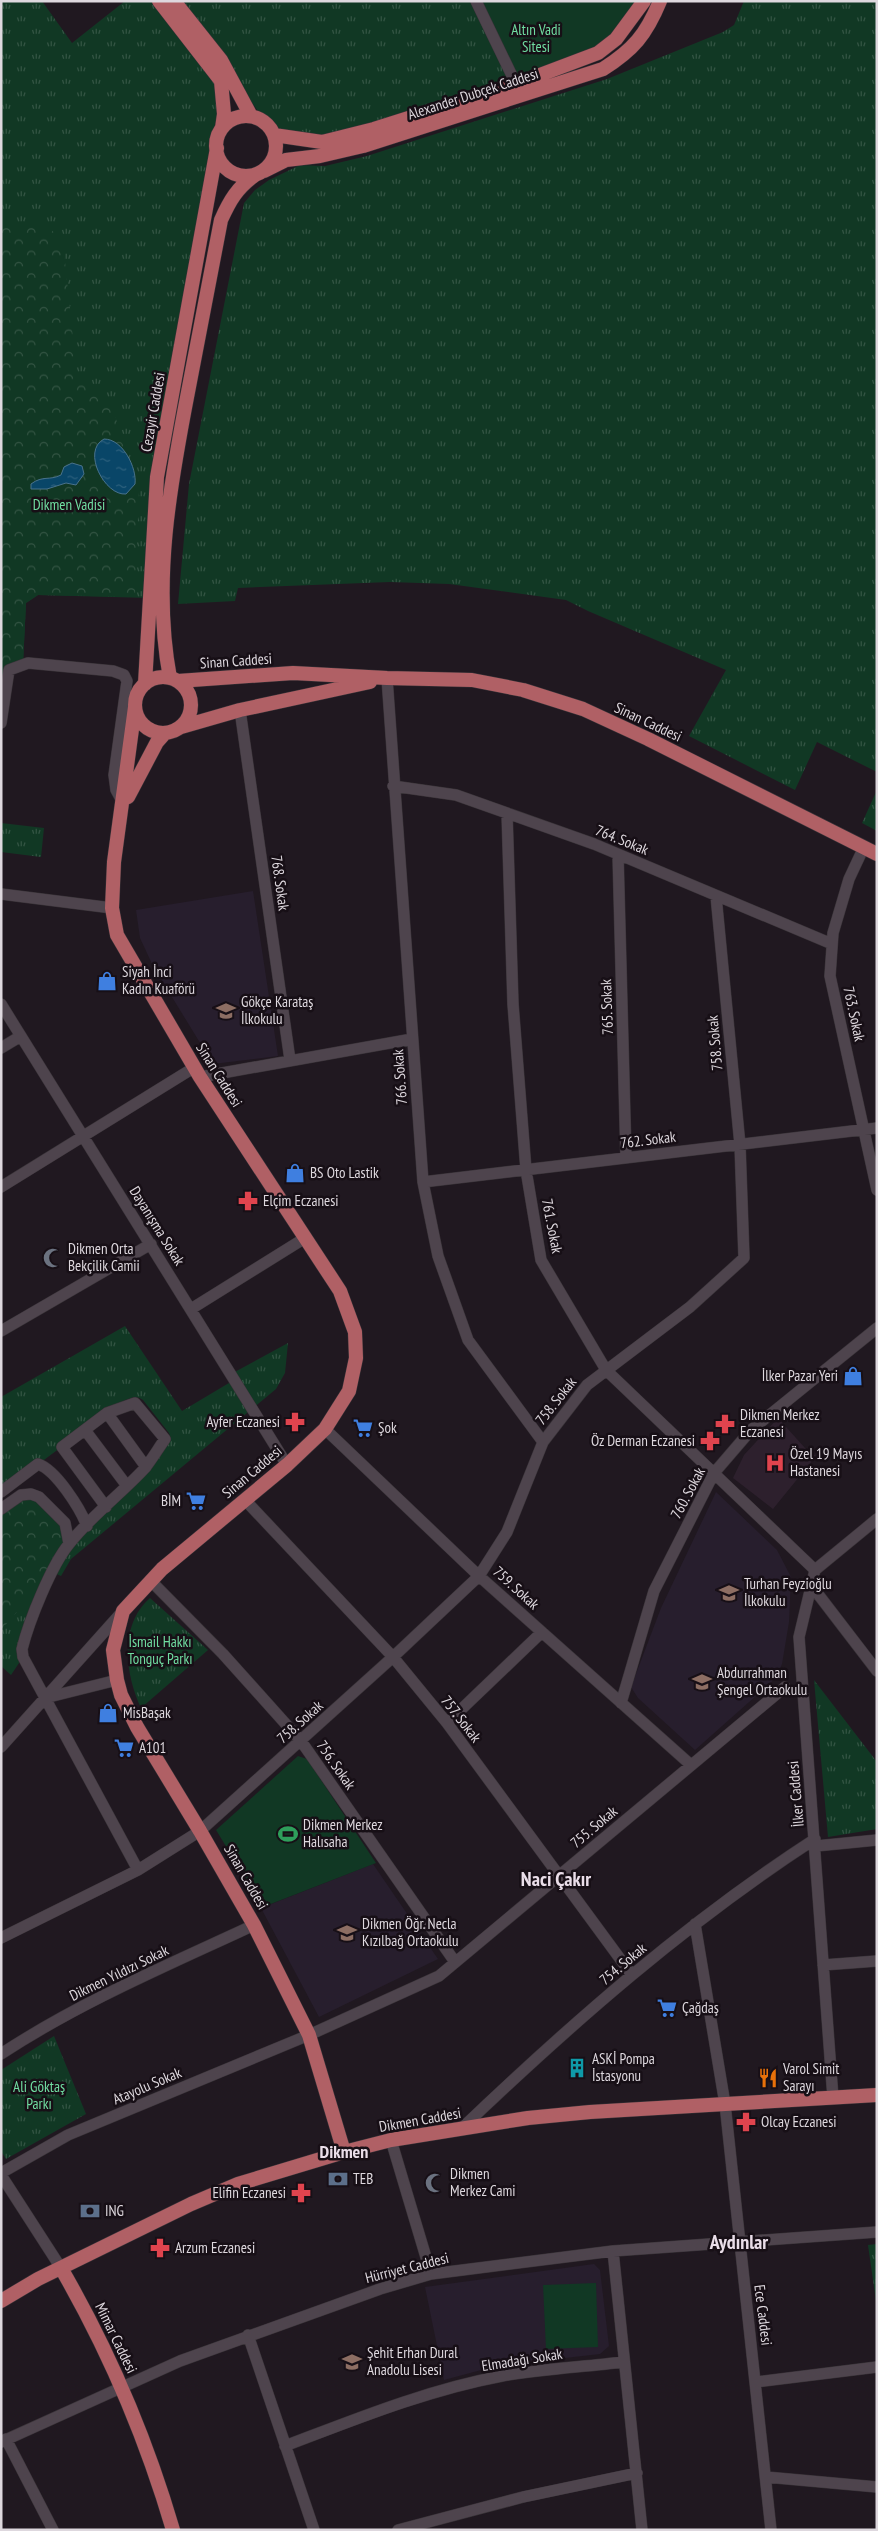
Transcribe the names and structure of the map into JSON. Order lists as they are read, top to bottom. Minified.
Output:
{"streets":{"main road":["Alexander Dubçek Caddesi","Cezayir Caddesi","Sinan Caddesi","Dikmen Caddesi","Mimar Caddesi"],"street":["764. Sokak","768. Sokak","765. Sokak","763. Sokak","758. Sokak","766. Sokak","762. Sokak","Dayanışma Sokak","761. Sokak","760. Sokak","759. Sokak","757. Sokak","756. Sokak","İlker Caddesi","755. Sokak","754. Sokak","Dikmen Yıldızı Sokak","Atayolu Sokak","Hürriyet Caddesi","Ece Caddesi","Elmadağı Sokak"]},"crossings":[["Alexander Dubçek Caddesi","Cezayir Caddesi"],["Cezayir Caddesi","Sinan Caddesi"],["Sinan Caddesi","768. Sokak"],["Sinan Caddesi","763. Sokak"],["Sinan Caddesi","758. Sokak"],["Sinan Caddesi","766. Sokak"],["Sinan Caddesi","Dayanışma Sokak"],["Sinan Caddesi","759. Sokak"],["Sinan Caddesi","757. Sokak"],["Sinan Caddesi","756. Sokak"],["Sinan Caddesi","755. Sokak"],["Sinan Caddesi","Dikmen Yıldızı Sokak"],["Sinan Caddesi","Atayolu Sokak"],["Sinan Caddesi","Dikmen Caddesi"],["764. Sokak","765. Sokak"],["764. Sokak","763. Sokak"],["764. Sokak","758. Sokak"],["764. Sokak","766. Sokak"],["764. Sokak","761. Sokak"],["765. Sokak","762. Sokak"],["763. Sokak","762. Sokak"],["758. Sokak","766. Sokak"],["758. Sokak","762. Sokak"],["758. Sokak","761. Sokak"],["758. Sokak","759. Sokak"],["758. Sokak","757. Sokak"],["758. Sokak","756. Sokak"],["766. Sokak","762. Sokak"],["762. Sokak","761. Sokak"],["761. Sokak","760. Sokak"],["761. Sokak","İlker Caddesi"],["760. Sokak","759. Sokak"],["759. Sokak","755. Sokak"],["757. Sokak","755. Sokak"],["757. Sokak","754. Sokak"],["756. Sokak","755. Sokak"],["İlker Caddesi","754. Sokak"],["İlker Caddesi","Dikmen Caddesi"],["755. Sokak","Atayolu Sokak"],["754. Sokak","Dikmen Caddesi"],["754. Sokak","Ece Caddesi"],["Atayolu Sokak","Mimar Caddesi"],["Dikmen Caddesi","Ece Caddesi"],["Dikmen Caddesi","Mimar Caddesi"],["Hürriyet Caddesi","Ece Caddesi"],["Hürriyet Caddesi","Mimar Caddesi"]],"districts":["Naci Çakır","Dikmen","Aydınlar"],"parks":["Altın Vadi Sitesi","Dikmen Vadisi","İsmail Hakkı Tonguç Parkı","Ali Göktaş Parkı"],"places":{"shop":["Siyah İnci Kadın Kuaförü","BS Oto Lastik","İlker Pazar Yeri","MisBaşak"],"school or university":["Gökçe Karataş İlkokulu","Turhan Feyzioğlu İlkokulu","Abdurrahman Şengel Ortaokulu","Dikmen Öğr. Necla Kızılbağ Ortaokulu","Şehit Erhan Dural Anadolu Lisesi"],"pharmacy":["Elçim Eczanesi","Ayfer Eczanesi","Dikmen Merkez Eczanesi","Öz Derman Eczanesi","Olcay Eczanesi","Elifin Eczanesi","Arzum Eczanesi"],"mosque":["Dikmen Orta Bekçilik Camii","Dikmen Merkez Cami"],"supermarket":["Şok","BİM","A101","Çağdaş"],"hospital":["Özel 19 Mayıs Hastanesi"],"sports":["Dikmen Merkez Halısaha"],"building":["ASKİ Pompa İstasyonu"],"restaurant":["Varol Simit Sarayı"],"bank":["TEB","ING"]}}
